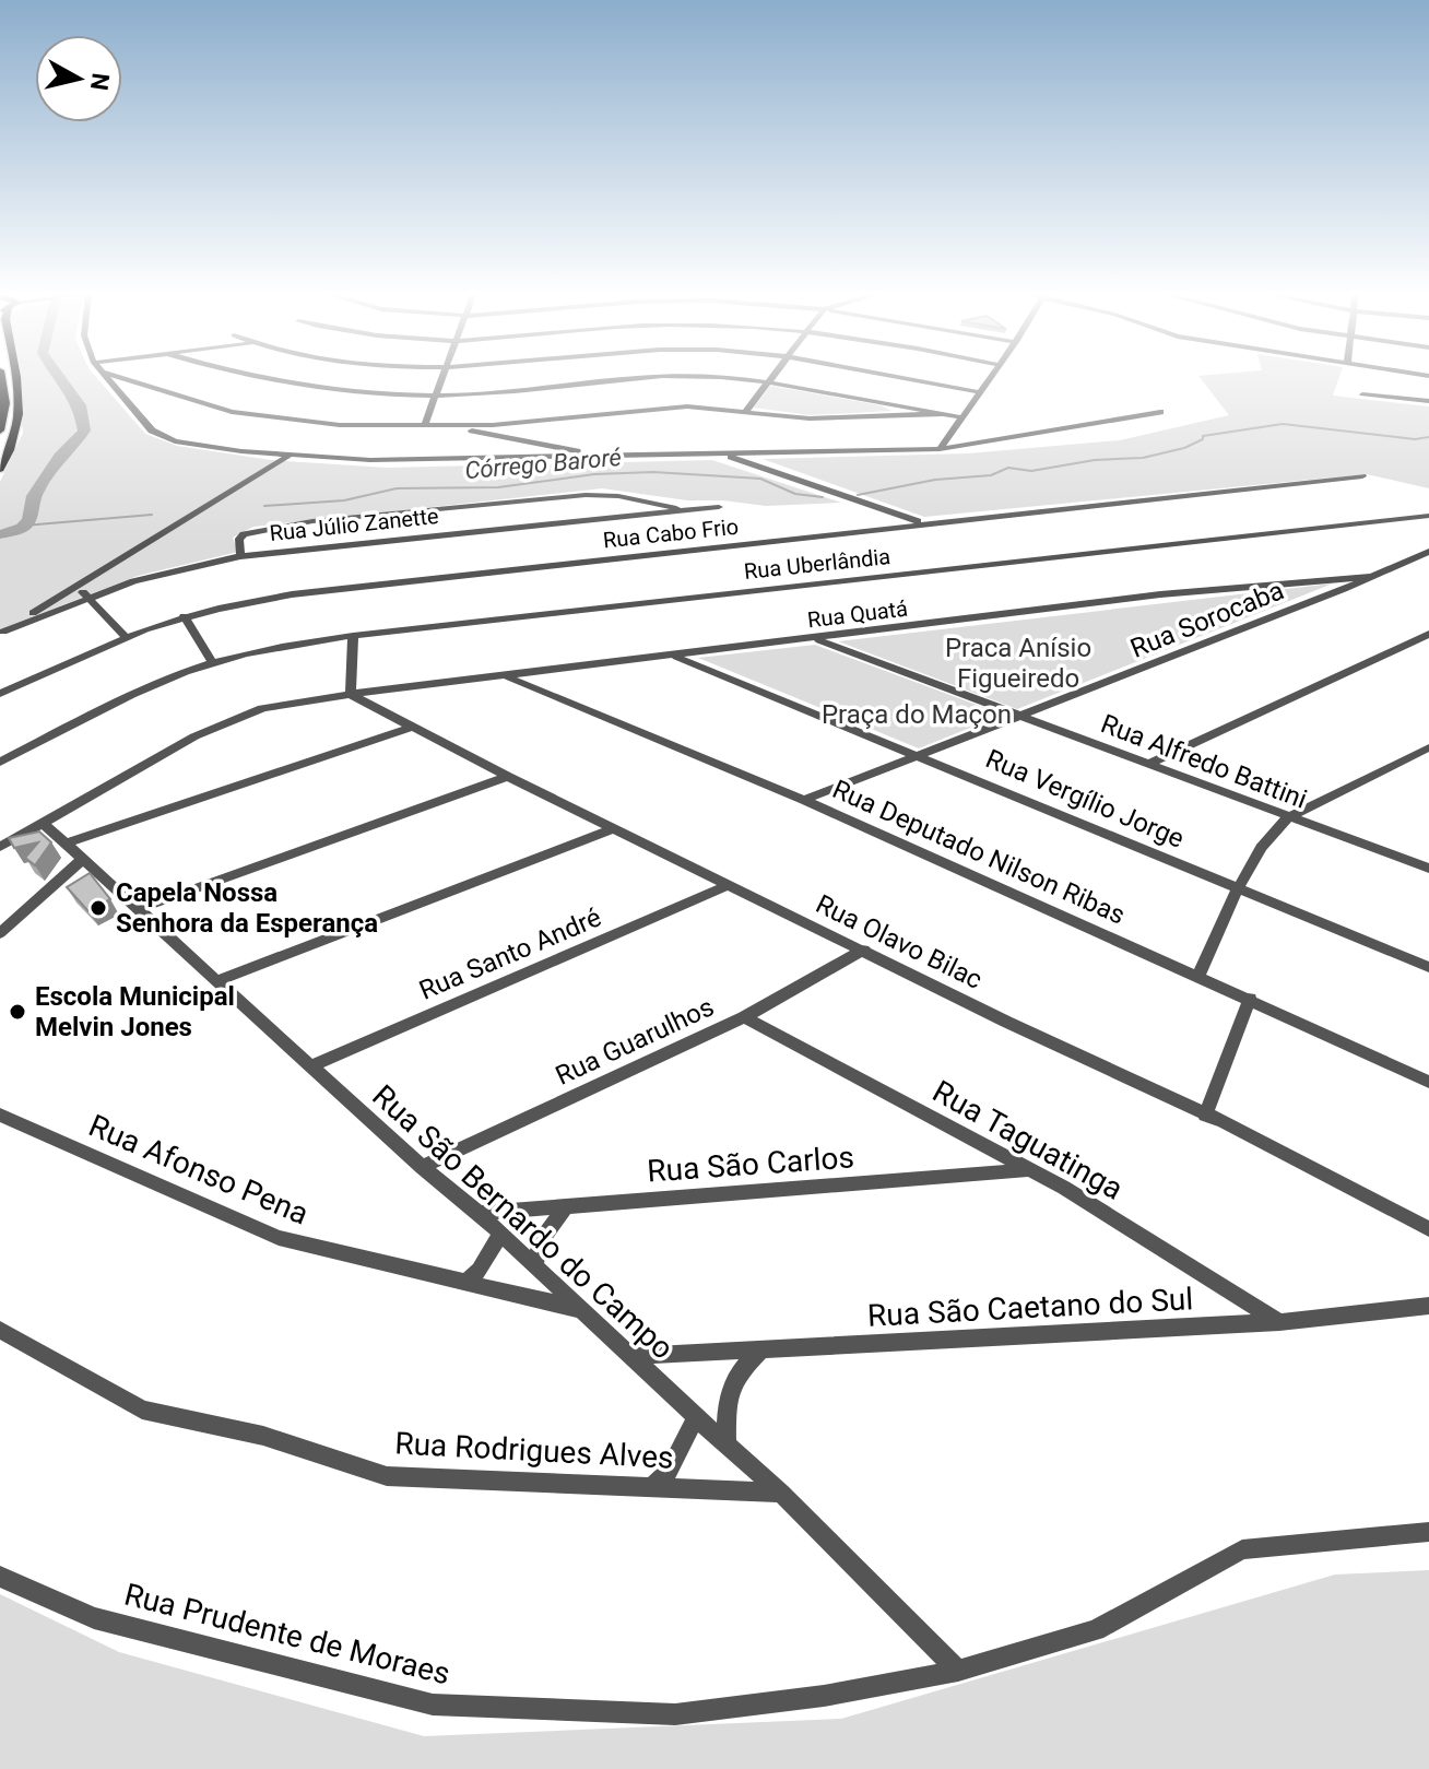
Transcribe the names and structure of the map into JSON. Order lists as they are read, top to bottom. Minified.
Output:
{"streets":{"street":["Rua Júlio Zanette","Rua Cabo Frio","Rua Uberlândia","Rua Quatá","Rua Sorocaba","Rua Alfredo Battini","Rua Vergílio Jorge","Rua Deputado Nilson Ribas","Rua Olavo Bilac","Rua Santo André","Rua Guarulhos","Rua Taguatinga","Rua São Carlos","Rua Afonso Pena","Rua São Bernardo do Campo","Rua São Caetano do Sul","Rua Rodrigues Alves","Rua Prudente de Moraes"]},"crossings":[["Rua Quatá","Rua Sorocaba"],["Rua Quatá","Rua Alfredo Battini"],["Rua Quatá","Rua Vergílio Jorge"],["Rua Quatá","Rua Deputado Nilson Ribas"],["Rua Quatá","Rua Olavo Bilac"],["Rua Quatá","Rua São Bernardo do Campo"],["Rua Sorocaba","Rua Alfredo Battini"],["Rua Sorocaba","Rua Vergílio Jorge"],["Rua Sorocaba","Rua Deputado Nilson Ribas"],["Rua Olavo Bilac","Rua Santo André"],["Rua Olavo Bilac","Rua Guarulhos"],["Rua Santo André","Rua São Bernardo do Campo"],["Rua Guarulhos","Rua Taguatinga"],["Rua Guarulhos","Rua São Bernardo do Campo"],["Rua Taguatinga","Rua São Carlos"],["Rua Taguatinga","Rua São Caetano do Sul"],["Rua São Carlos","Rua São Bernardo do Campo"],["Rua Afonso Pena","Rua São Bernardo do Campo"],["Rua São Bernardo do Campo","Rua São Caetano do Sul"],["Rua São Bernardo do Campo","Rua Rodrigues Alves"],["Rua São Bernardo do Campo","Rua Prudente de Moraes"]],"water":["Córrego Baroré"],"parks":["Praca Anísio Figueiredo","Praça do Maçon"],"places":["Capela Nossa Senhora da Esperança","Escola Municipal Melvin Jones"],"north":"right"}
